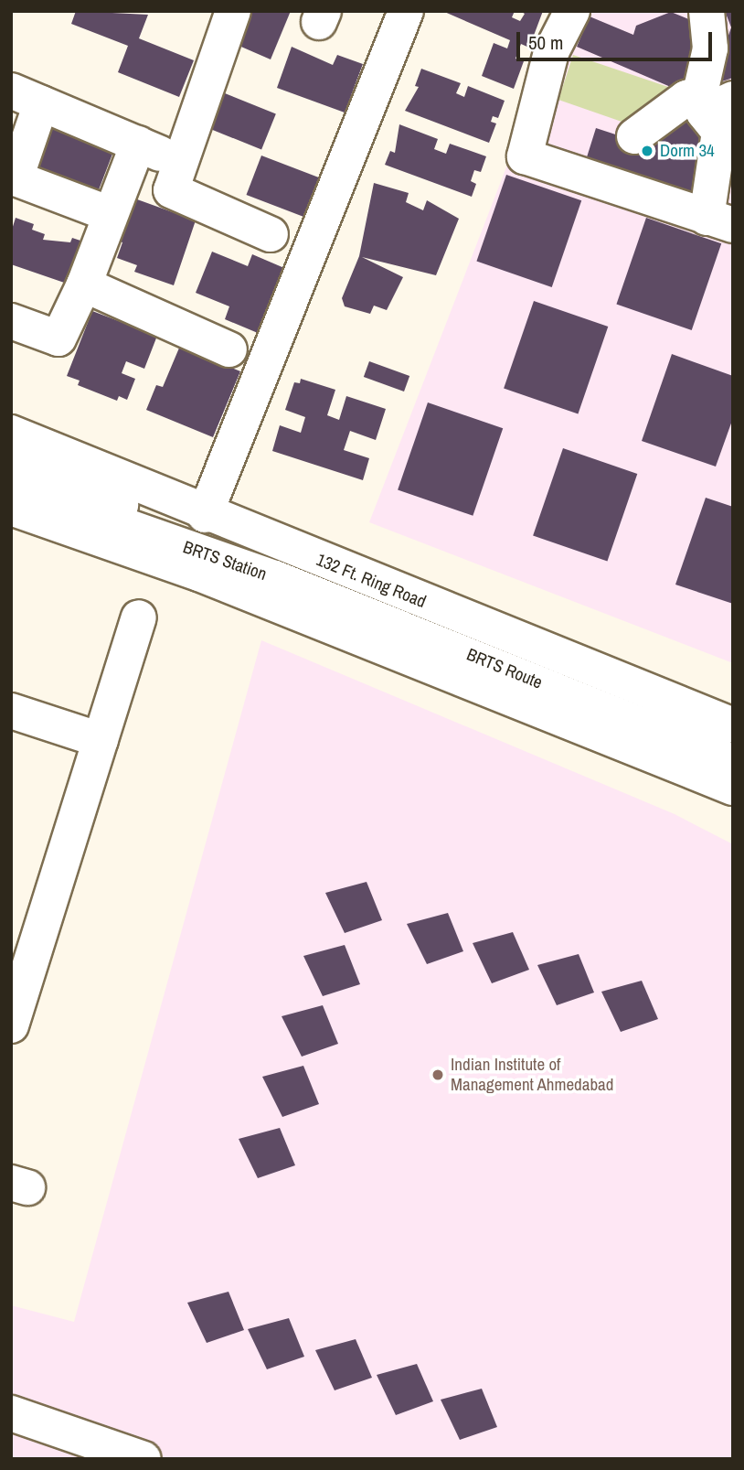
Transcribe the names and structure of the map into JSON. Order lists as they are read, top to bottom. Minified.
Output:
{"streets":{"street":["BRTS Station","132 Ft. Ring Road","BRTS Route"]},"crossings":[["BRTS Station","BRTS Route"]],"places":["Dorm 34","Indian Institute of Management Ahmedabad"],"scale_bar":"50 m"}
